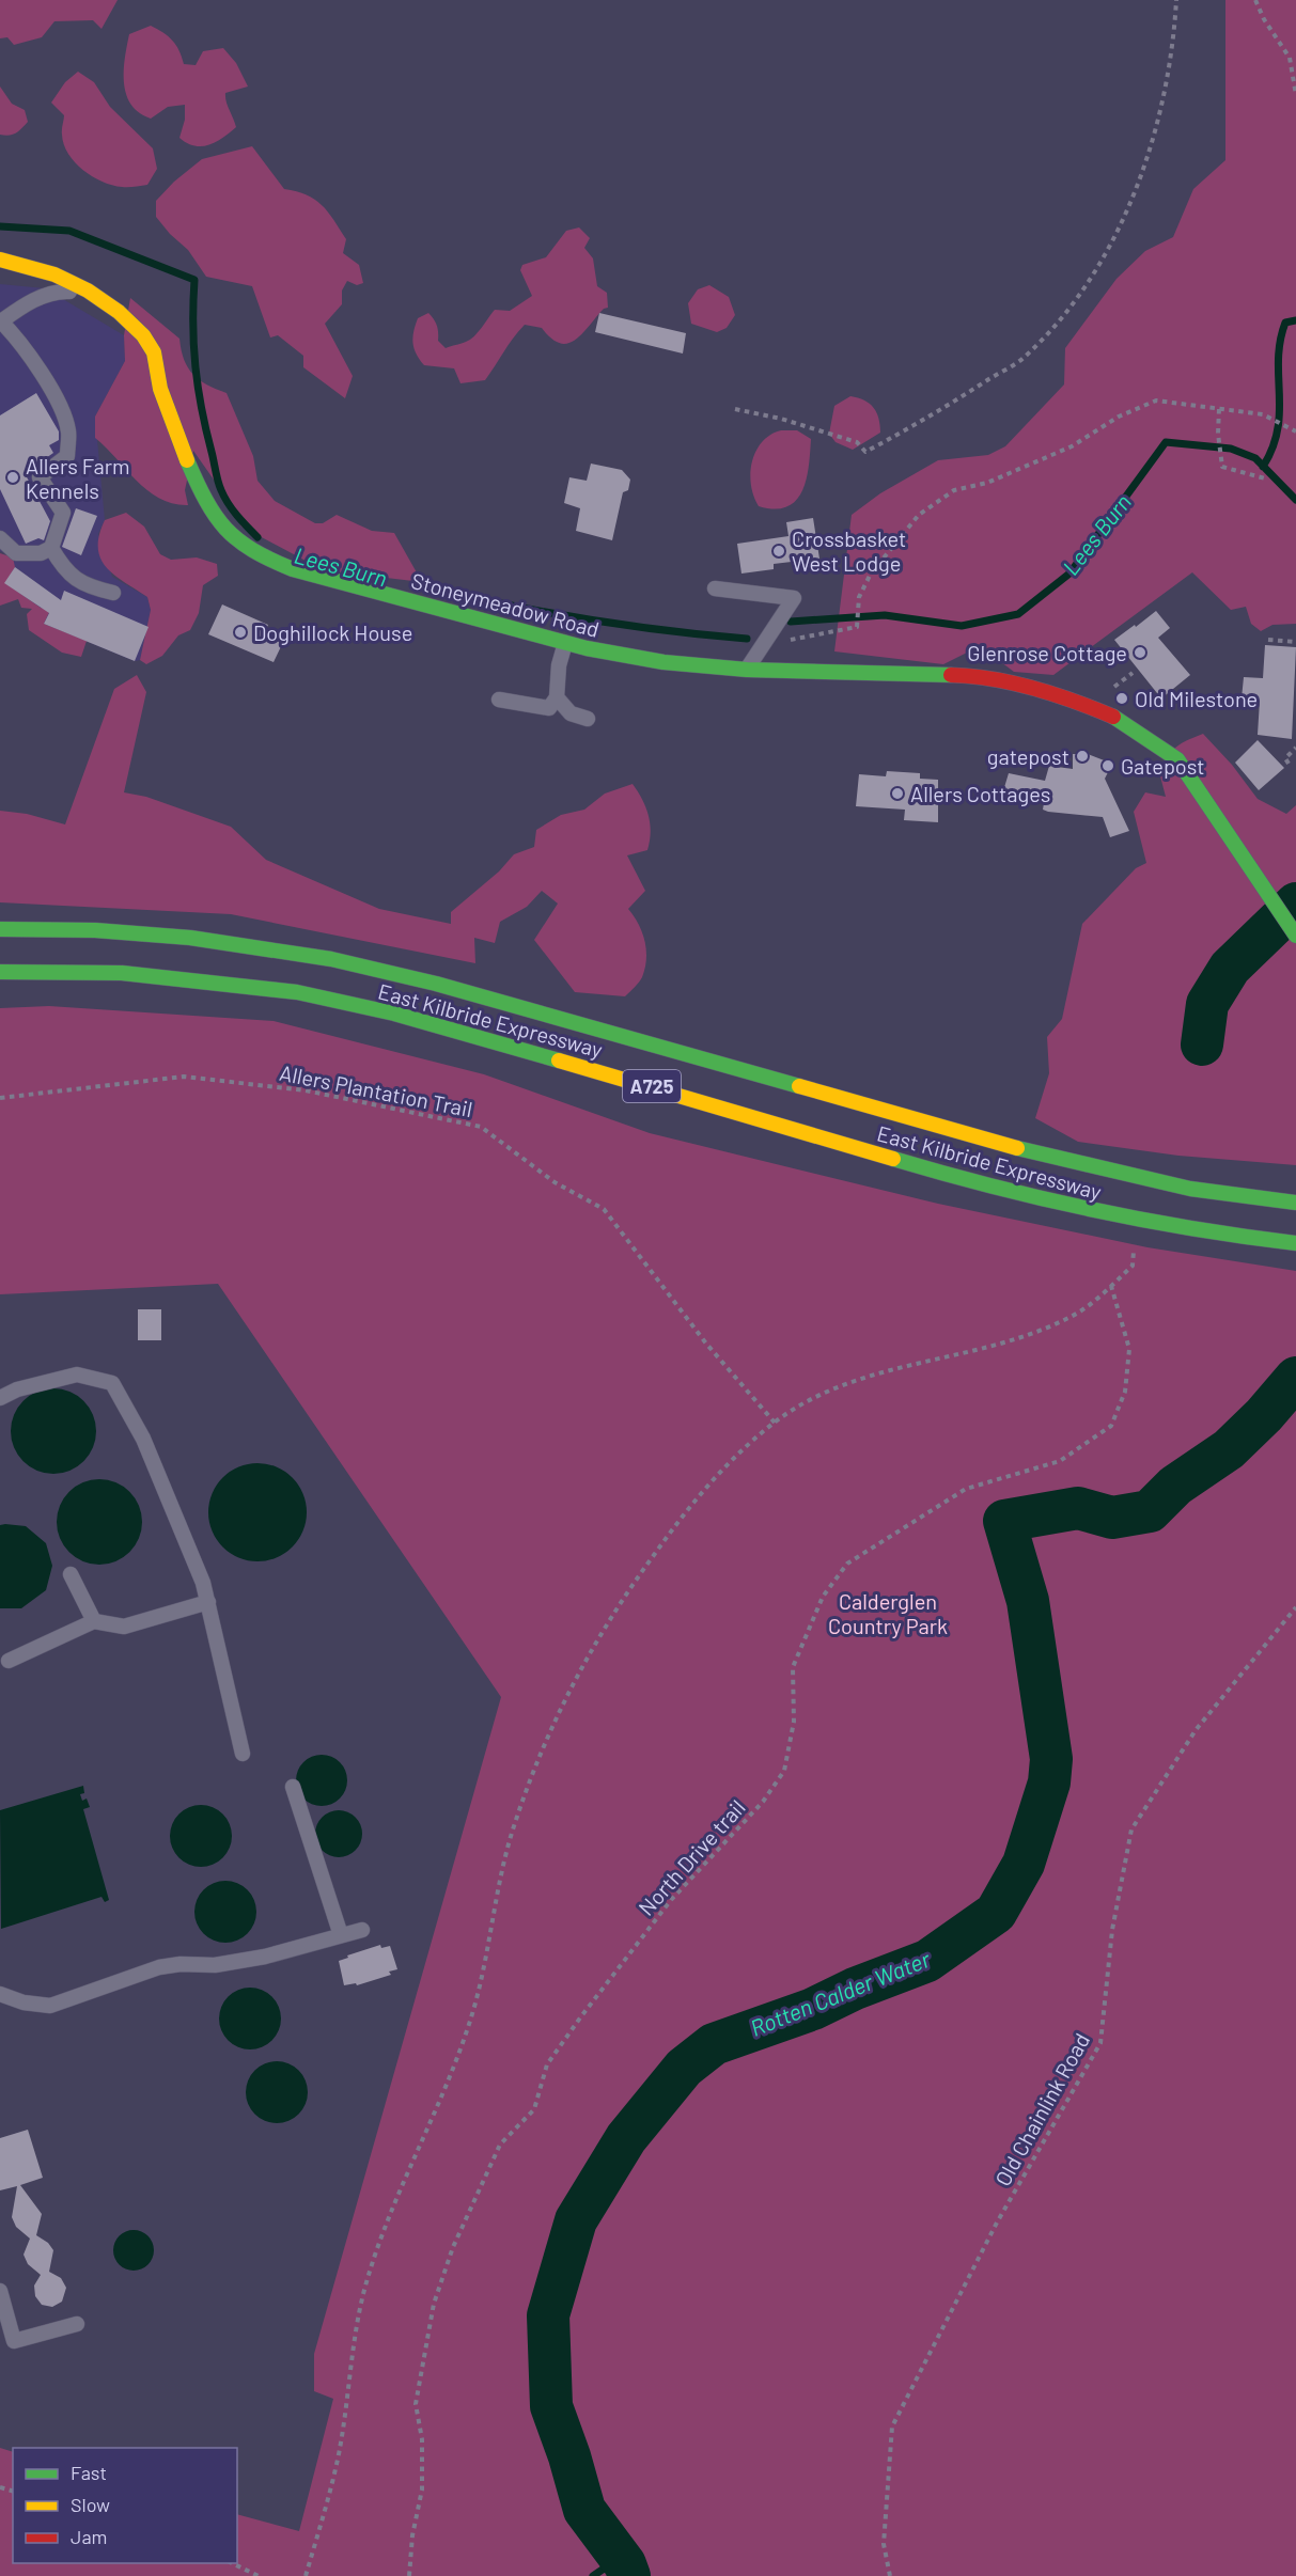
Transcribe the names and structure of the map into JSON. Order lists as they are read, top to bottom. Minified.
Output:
{"streets":{"main road":["Stoneymeadow Road","East Kilbride Expressway","A725"],"path":["Allers Plantation Trail","North Drive trail","Old Chainlink Road"]},"water":["Lees Burn","Rotten Calder Water"],"parks":["Calderglen Country Park"],"places":["Allers Farm Kennels","Crossbasket West Lodge","Doghillock House","Glenrose Cottage","Old Milestone","gatepost","Gatepost","Allers Cottages"],"legend":["Fast","Slow","Jam"]}
